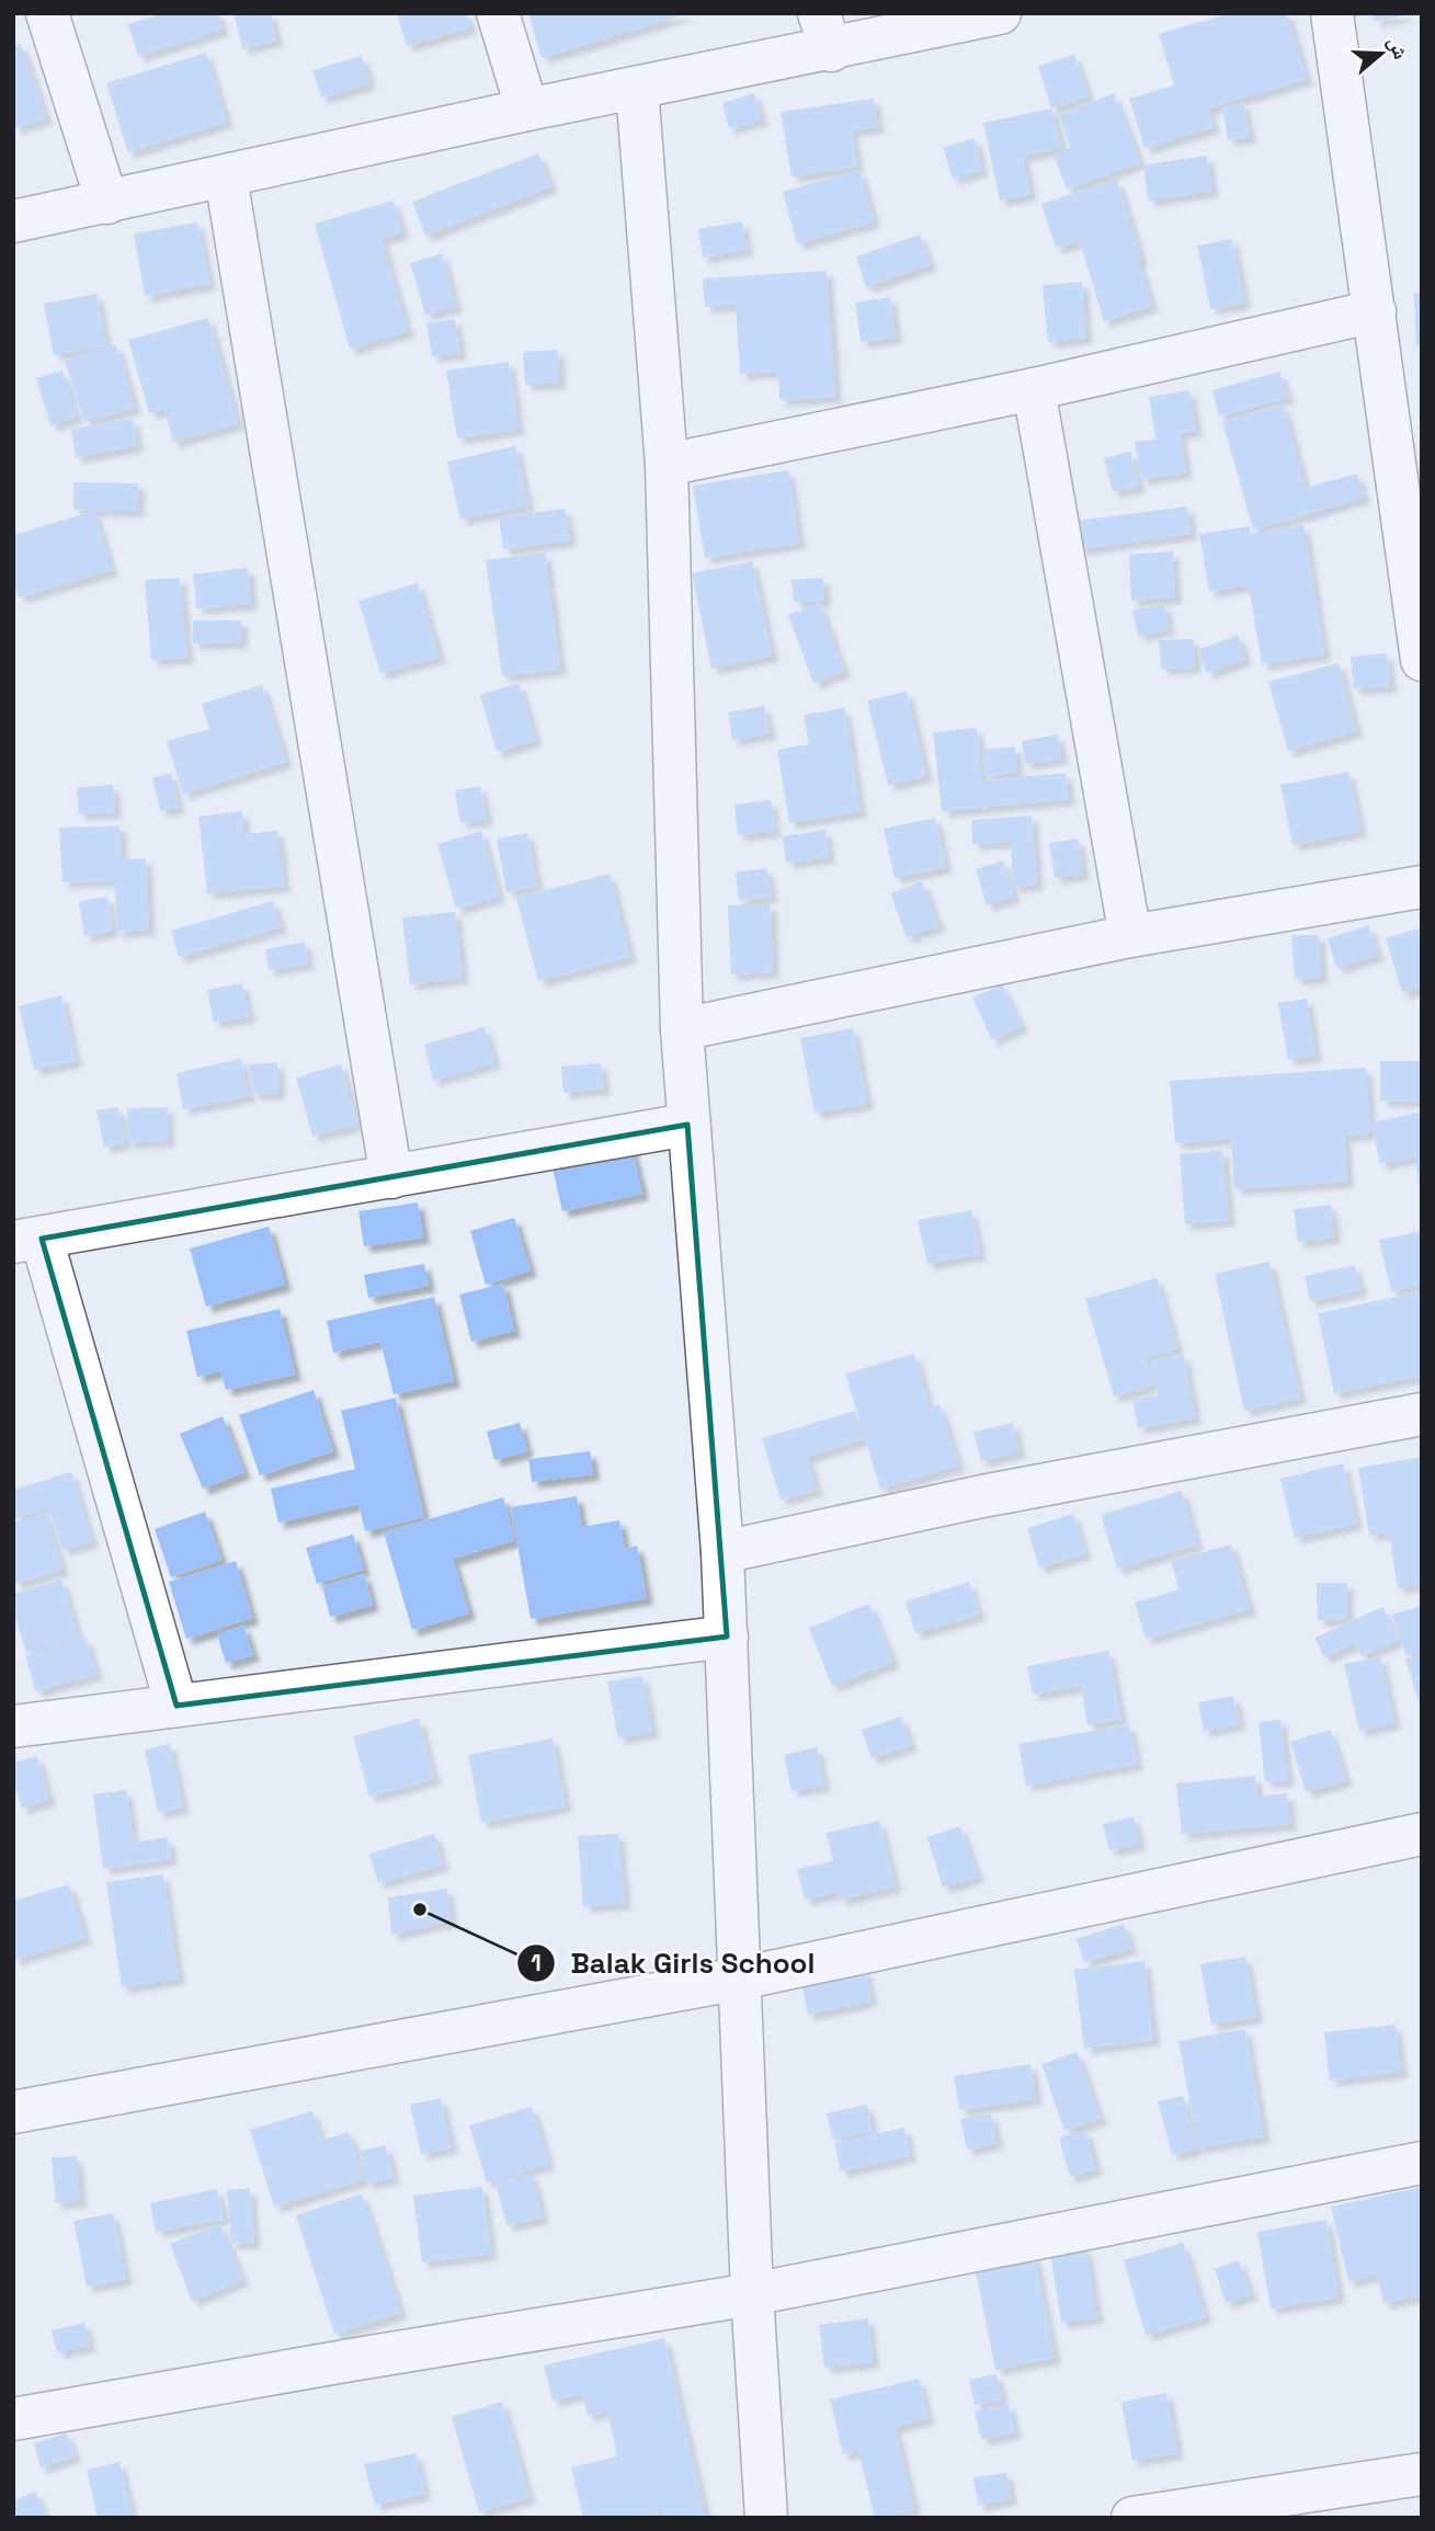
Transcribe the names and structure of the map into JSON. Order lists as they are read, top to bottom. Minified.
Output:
{"places":["Balak Girls School"],"north":"right"}
